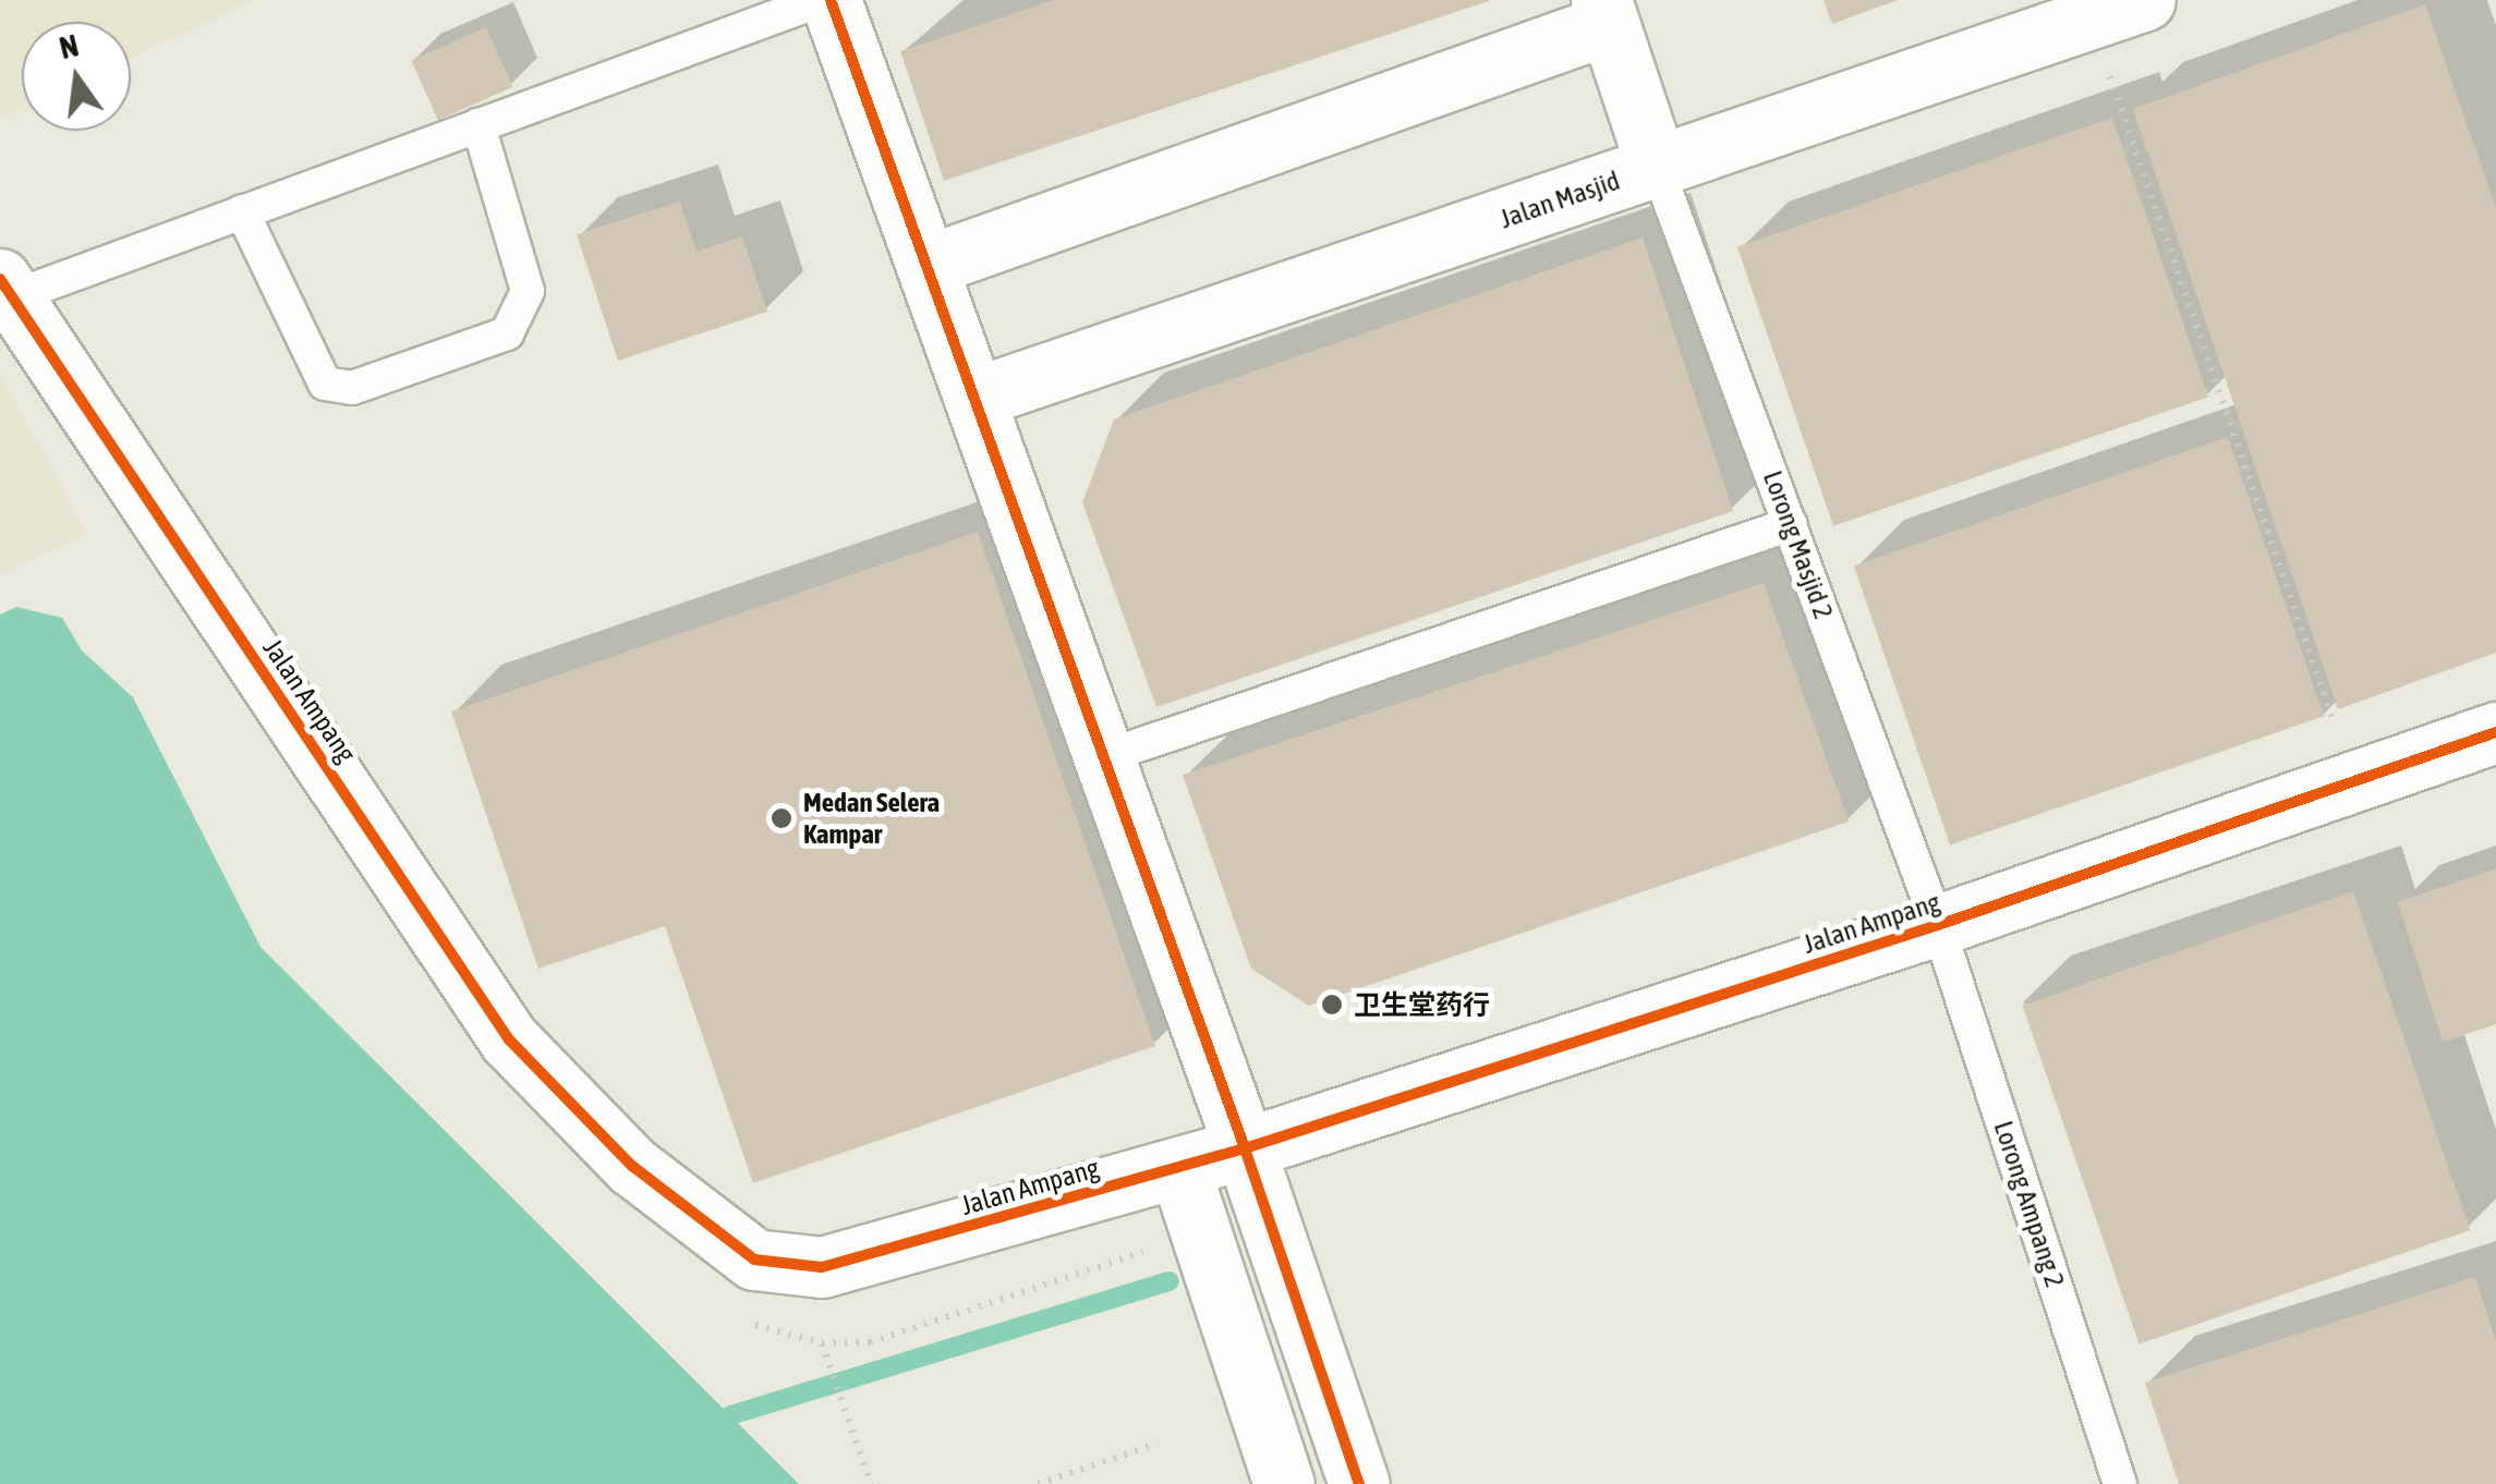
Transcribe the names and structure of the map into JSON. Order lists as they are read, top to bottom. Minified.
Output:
{"streets":{"street":["Jalan Masjid","Jalan Ampang"],"lane":["Lorong Masjid 2","Lorong Ampang 2"]},"crossings":[["Jalan Masjid","Lorong Masjid 2"],["Lorong Masjid 2","Jalan Ampang"],["Lorong Masjid 2","Lorong Ampang 2"],["Jalan Ampang","Lorong Ampang 2"]],"places":["Medan Selera Kampar","卫生堂药行"],"north":"top"}
